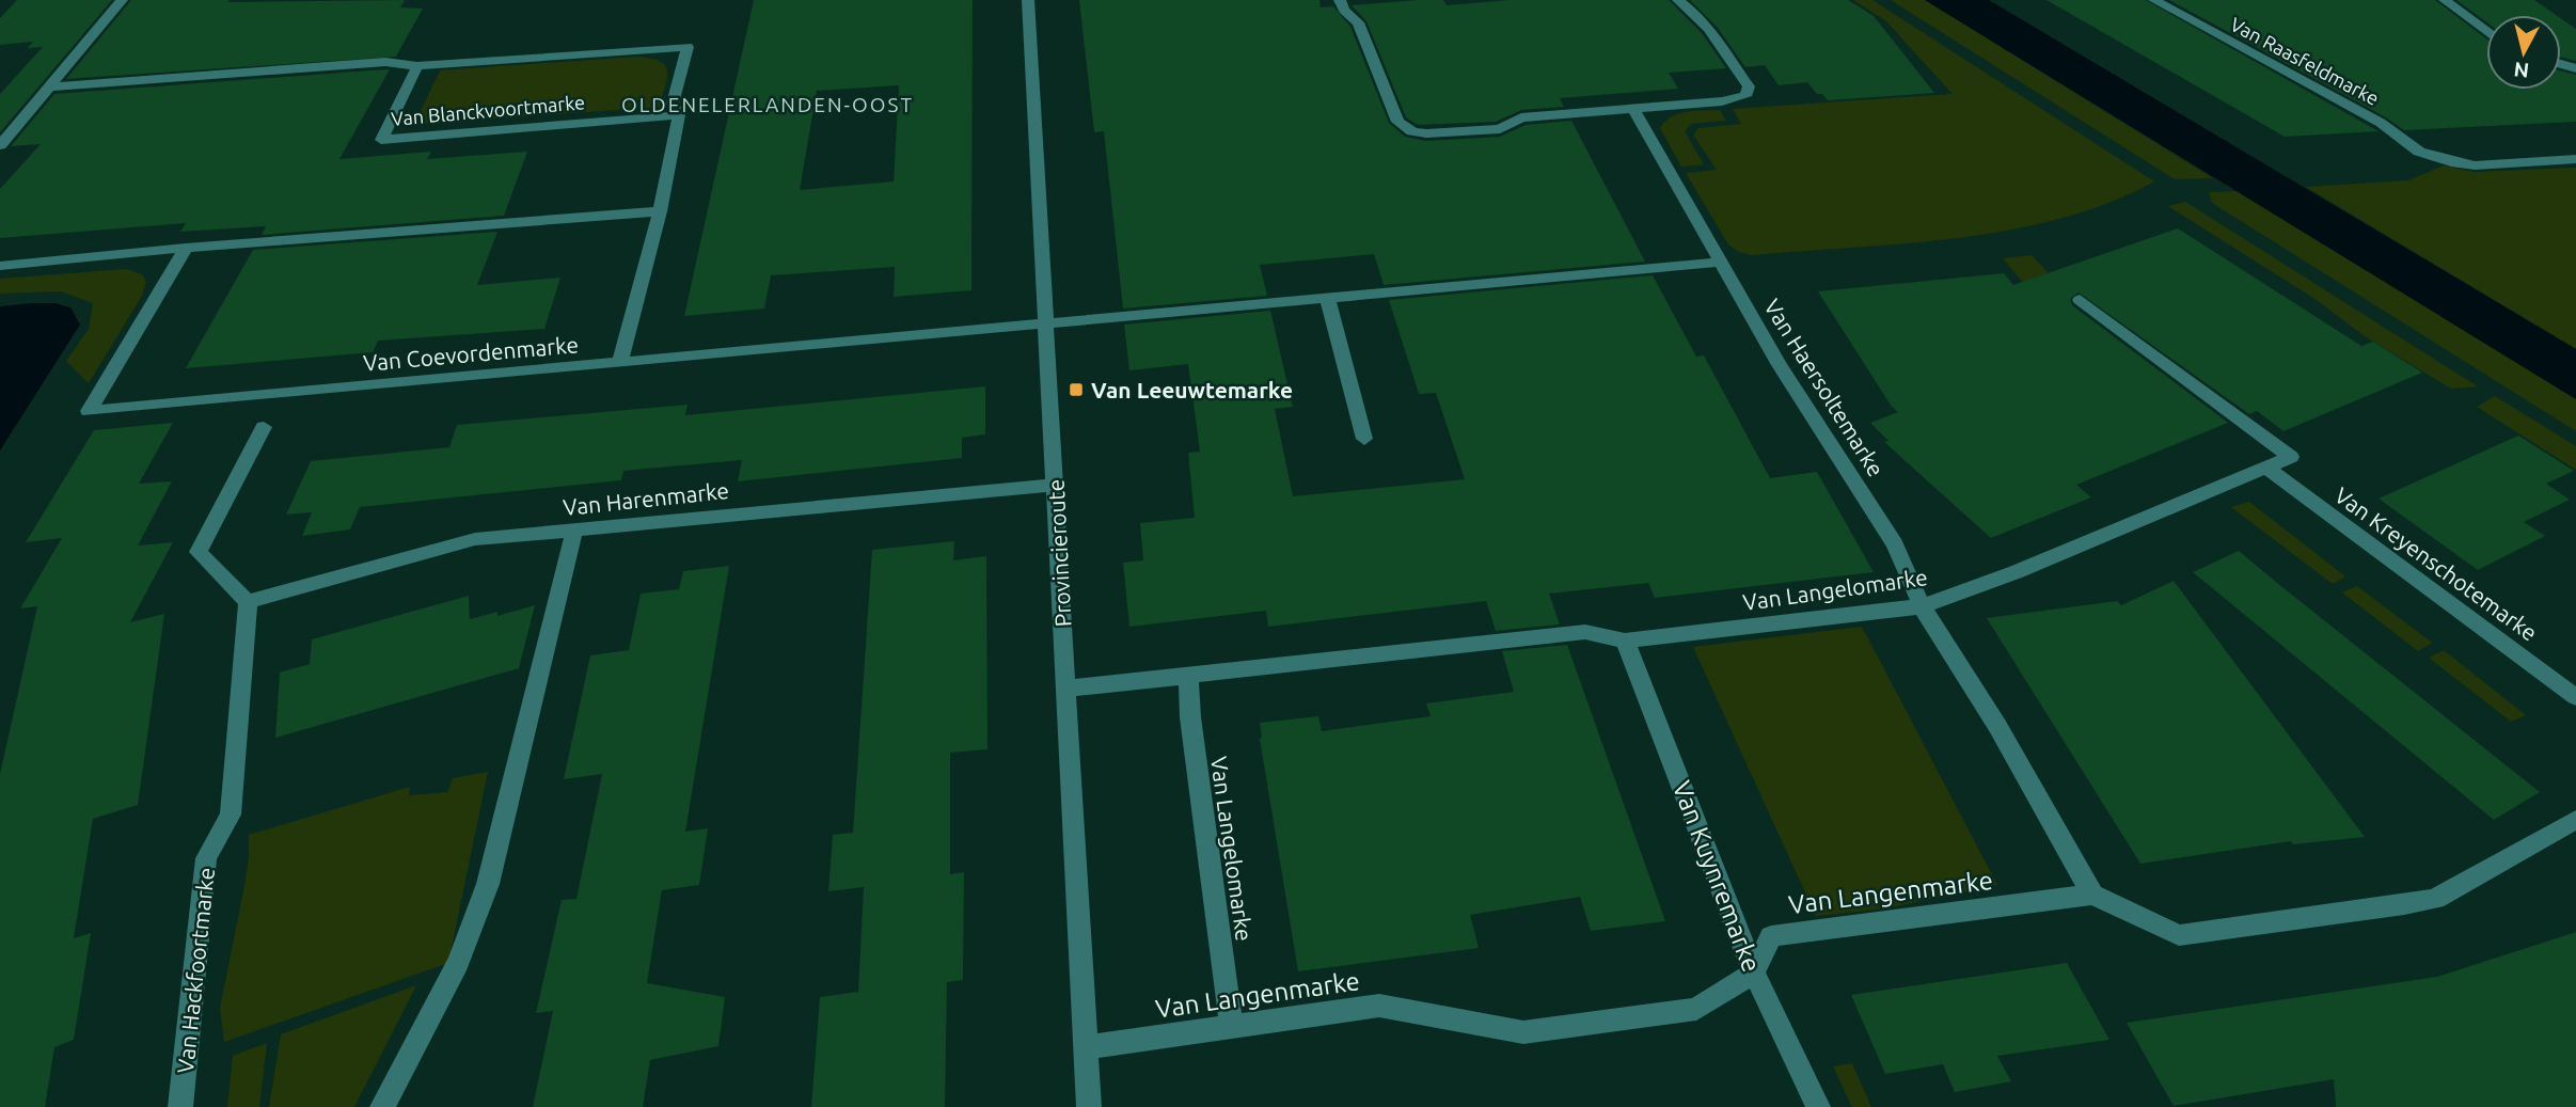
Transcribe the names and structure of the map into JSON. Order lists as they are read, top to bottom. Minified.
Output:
{"streets":{"street":["Van Raasfeldmarke","Van Blanckvoortmarke","Van Coevordenmarke","Van Haersoltemarke","Van Harenmarke","Provincieroute","Van Kreyenschotemarke","Van Langelomarke","Van Kuynremarke","Van Langenmarke","Van Hackfoortmarke"]},"crossings":[["Van Coevordenmarke","Provincieroute"],["Van Haersoltemarke","Van Langelomarke"],["Van Haersoltemarke","Van Langenmarke"],["Van Harenmarke","Provincieroute"],["Van Harenmarke","Van Hackfoortmarke"],["Provincieroute","Van Langelomarke"],["Provincieroute","Van Langenmarke"],["Van Kreyenschotemarke","Van Langelomarke"],["Van Langelomarke","Van Kuynremarke"],["Van Langelomarke","Van Langenmarke"],["Van Kuynremarke","Van Langenmarke"]],"districts":["OLDENELERLANDEN-OOST"],"places":{"transit":["Van Leeuwtemarke"]},"north":"bottom"}
